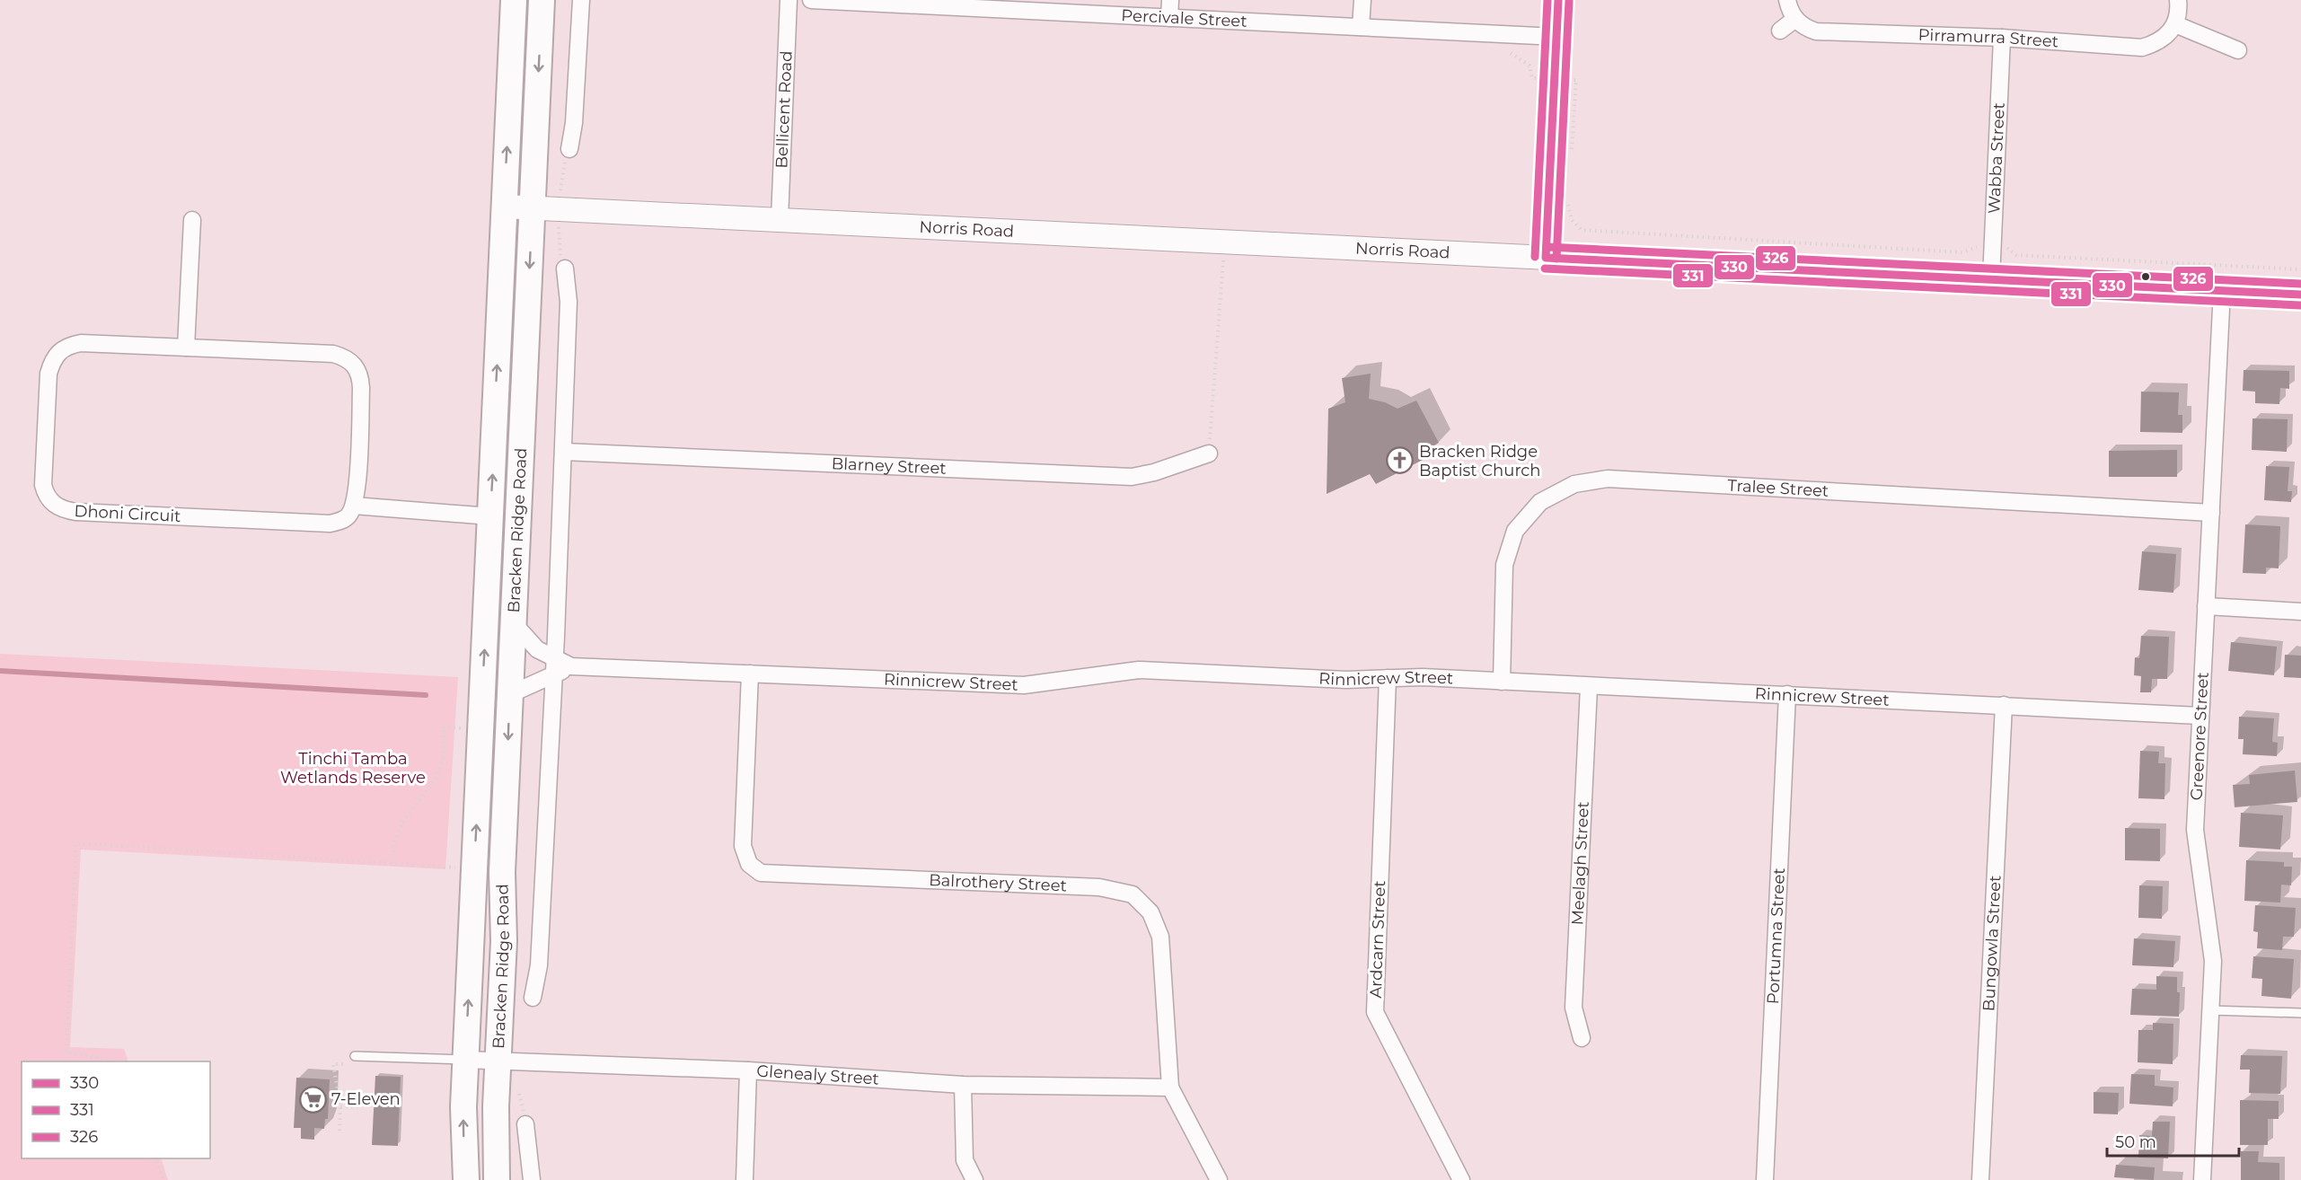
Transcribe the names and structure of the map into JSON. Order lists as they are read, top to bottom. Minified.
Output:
{"streets":{"main road":["Norris Road","Bracken Ridge Road"],"street":["Percivale Street","Pirramurra Street","Bellicent Road","Wabba Street","Blarney Street","Tralee Street","Dhoni Circuit","Rinnicrew Street","Greenore Street","Meelagh Street","Balrothery Street","Portumna Street","Ardcarn Street","Bungowla Street","Glenealy Street"]},"crossings":[["Pirramurra Street","Wabba Street"],["Bellicent Road","Norris Road"],["Wabba Street","Norris Road"],["Norris Road","Bracken Ridge Road"],["Norris Road","Greenore Street"],["Blarney Street","Bracken Ridge Road"],["Tralee Street","Rinnicrew Street"],["Tralee Street","Greenore Street"],["Bracken Ridge Road","Rinnicrew Street"],["Bracken Ridge Road","Glenealy Street"],["Rinnicrew Street","Greenore Street"],["Rinnicrew Street","Meelagh Street"],["Rinnicrew Street","Balrothery Street"],["Rinnicrew Street","Portumna Street"],["Rinnicrew Street","Ardcarn Street"],["Rinnicrew Street","Bungowla Street"],["Balrothery Street","Glenealy Street"]],"parks":["Tinchi Tamba Wetlands Reserve"],"places":{"church":["Bracken Ridge Baptist Church"],"supermarket":["7-Eleven"]},"lines":["transit line 330","transit line 326","transit line 331"],"legend":["330","331","326"],"scale_bar":"50 m"}
